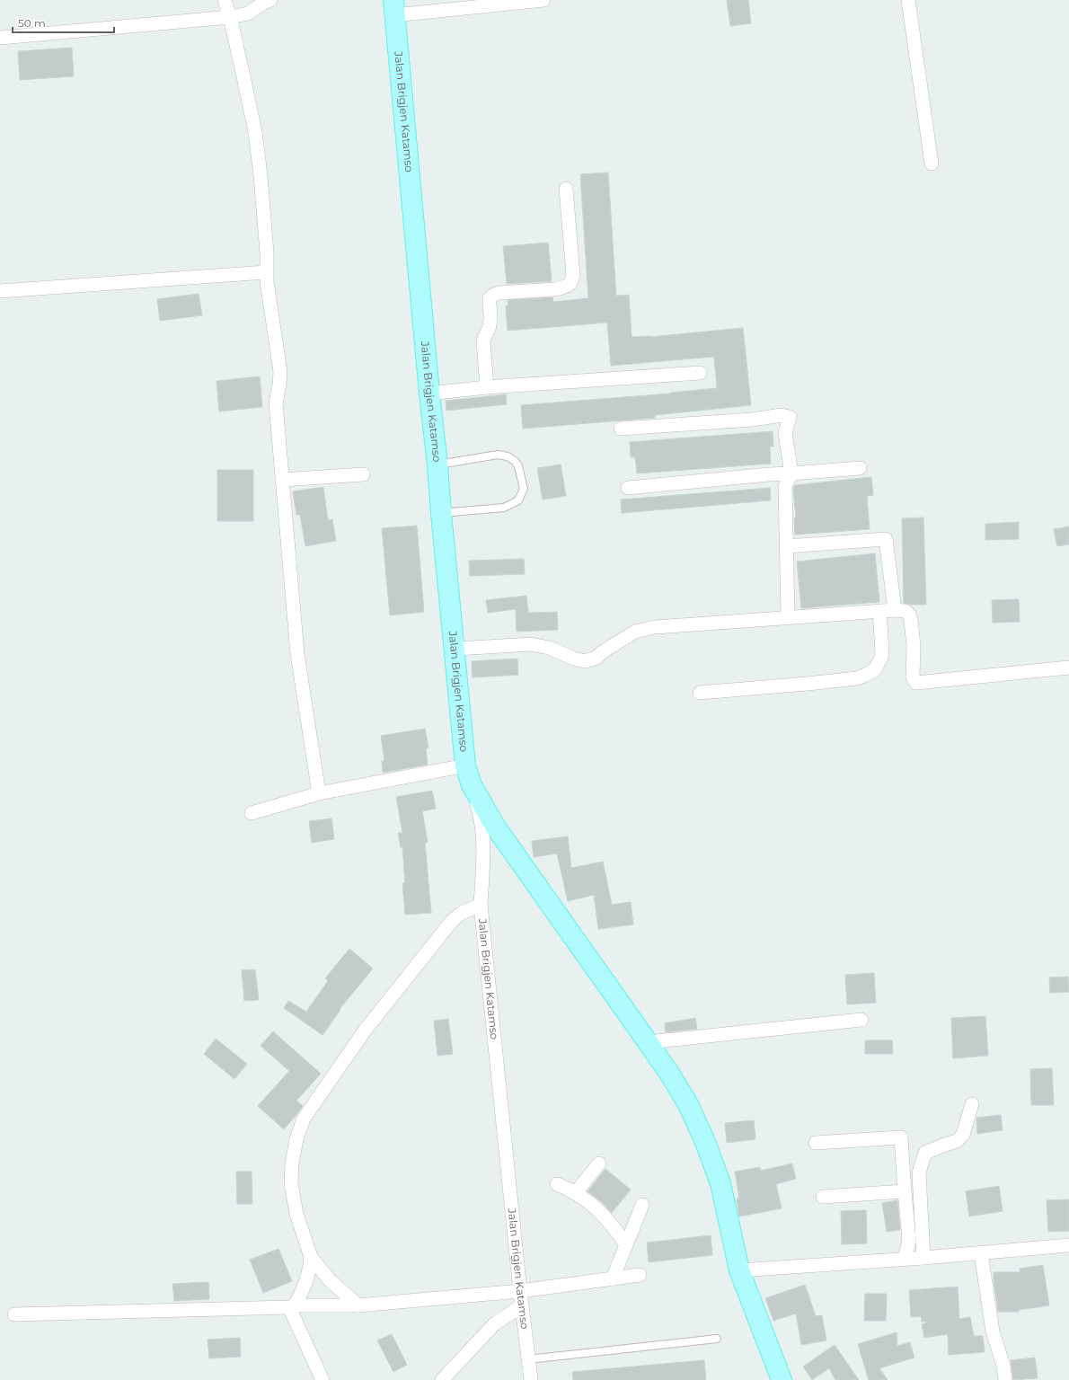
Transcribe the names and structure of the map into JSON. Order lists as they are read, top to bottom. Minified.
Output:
{"streets":{"main road":["Jalan Brigjen Katamso"]},"scale_bar":"50 m"}
